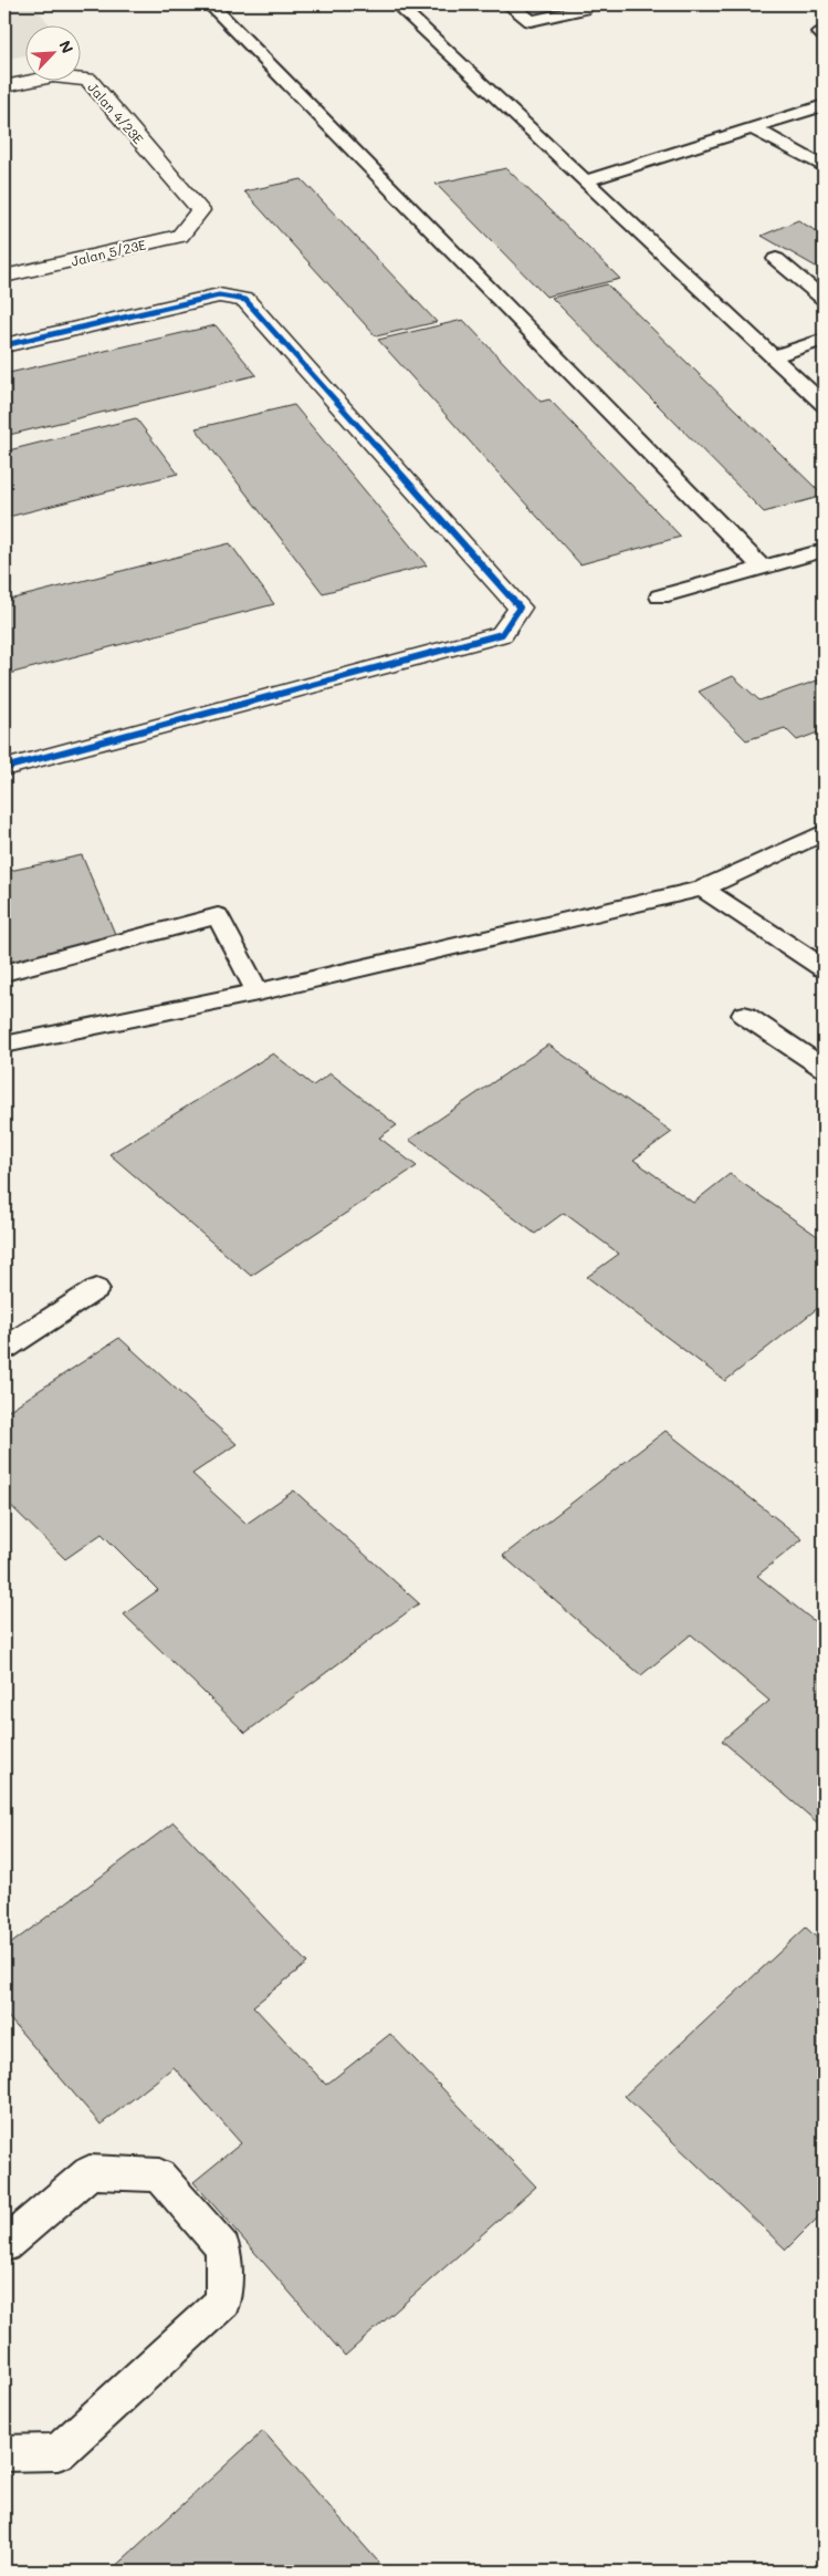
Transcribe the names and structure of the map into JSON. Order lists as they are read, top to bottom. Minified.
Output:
{"streets":{"street":["Jalan 4/23E","Jalan 5/23E"]},"crossings":[["Jalan 4/23E","Jalan 5/23E"]],"north":"top right"}
